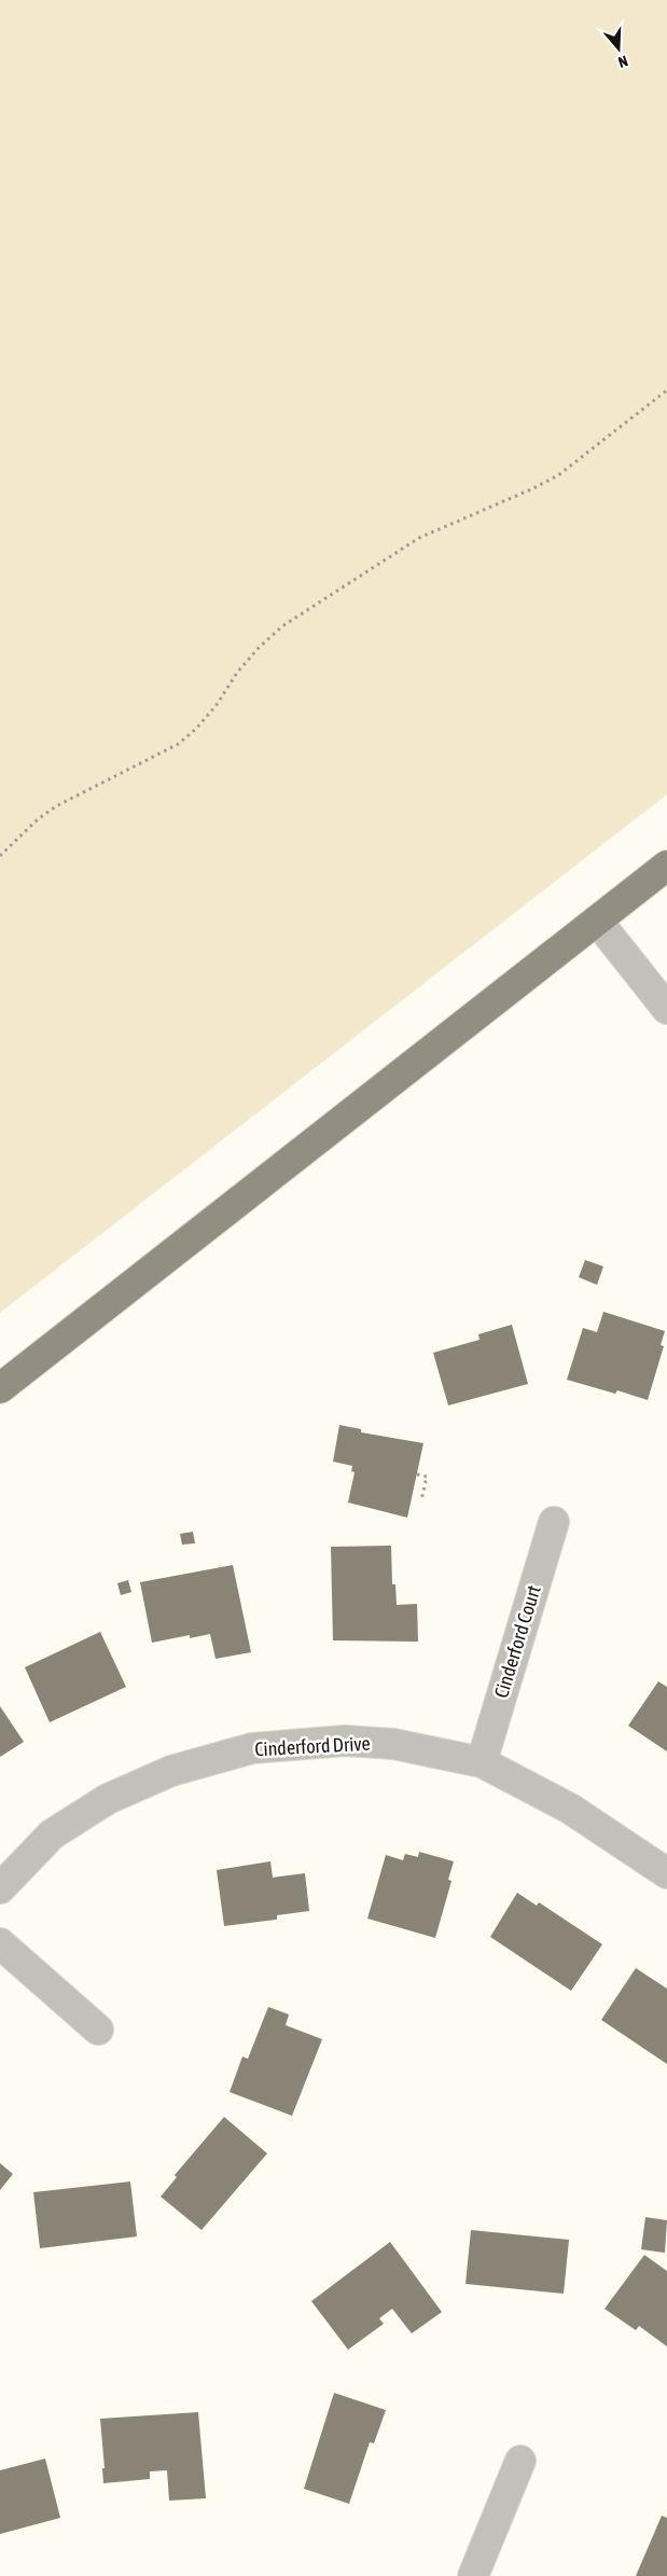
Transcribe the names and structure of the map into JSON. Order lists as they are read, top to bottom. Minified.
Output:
{"streets":{"street":["Cinderford Court","Cinderford Drive"]},"crossings":[["Cinderford Court","Cinderford Drive"]],"north":"bottom"}
